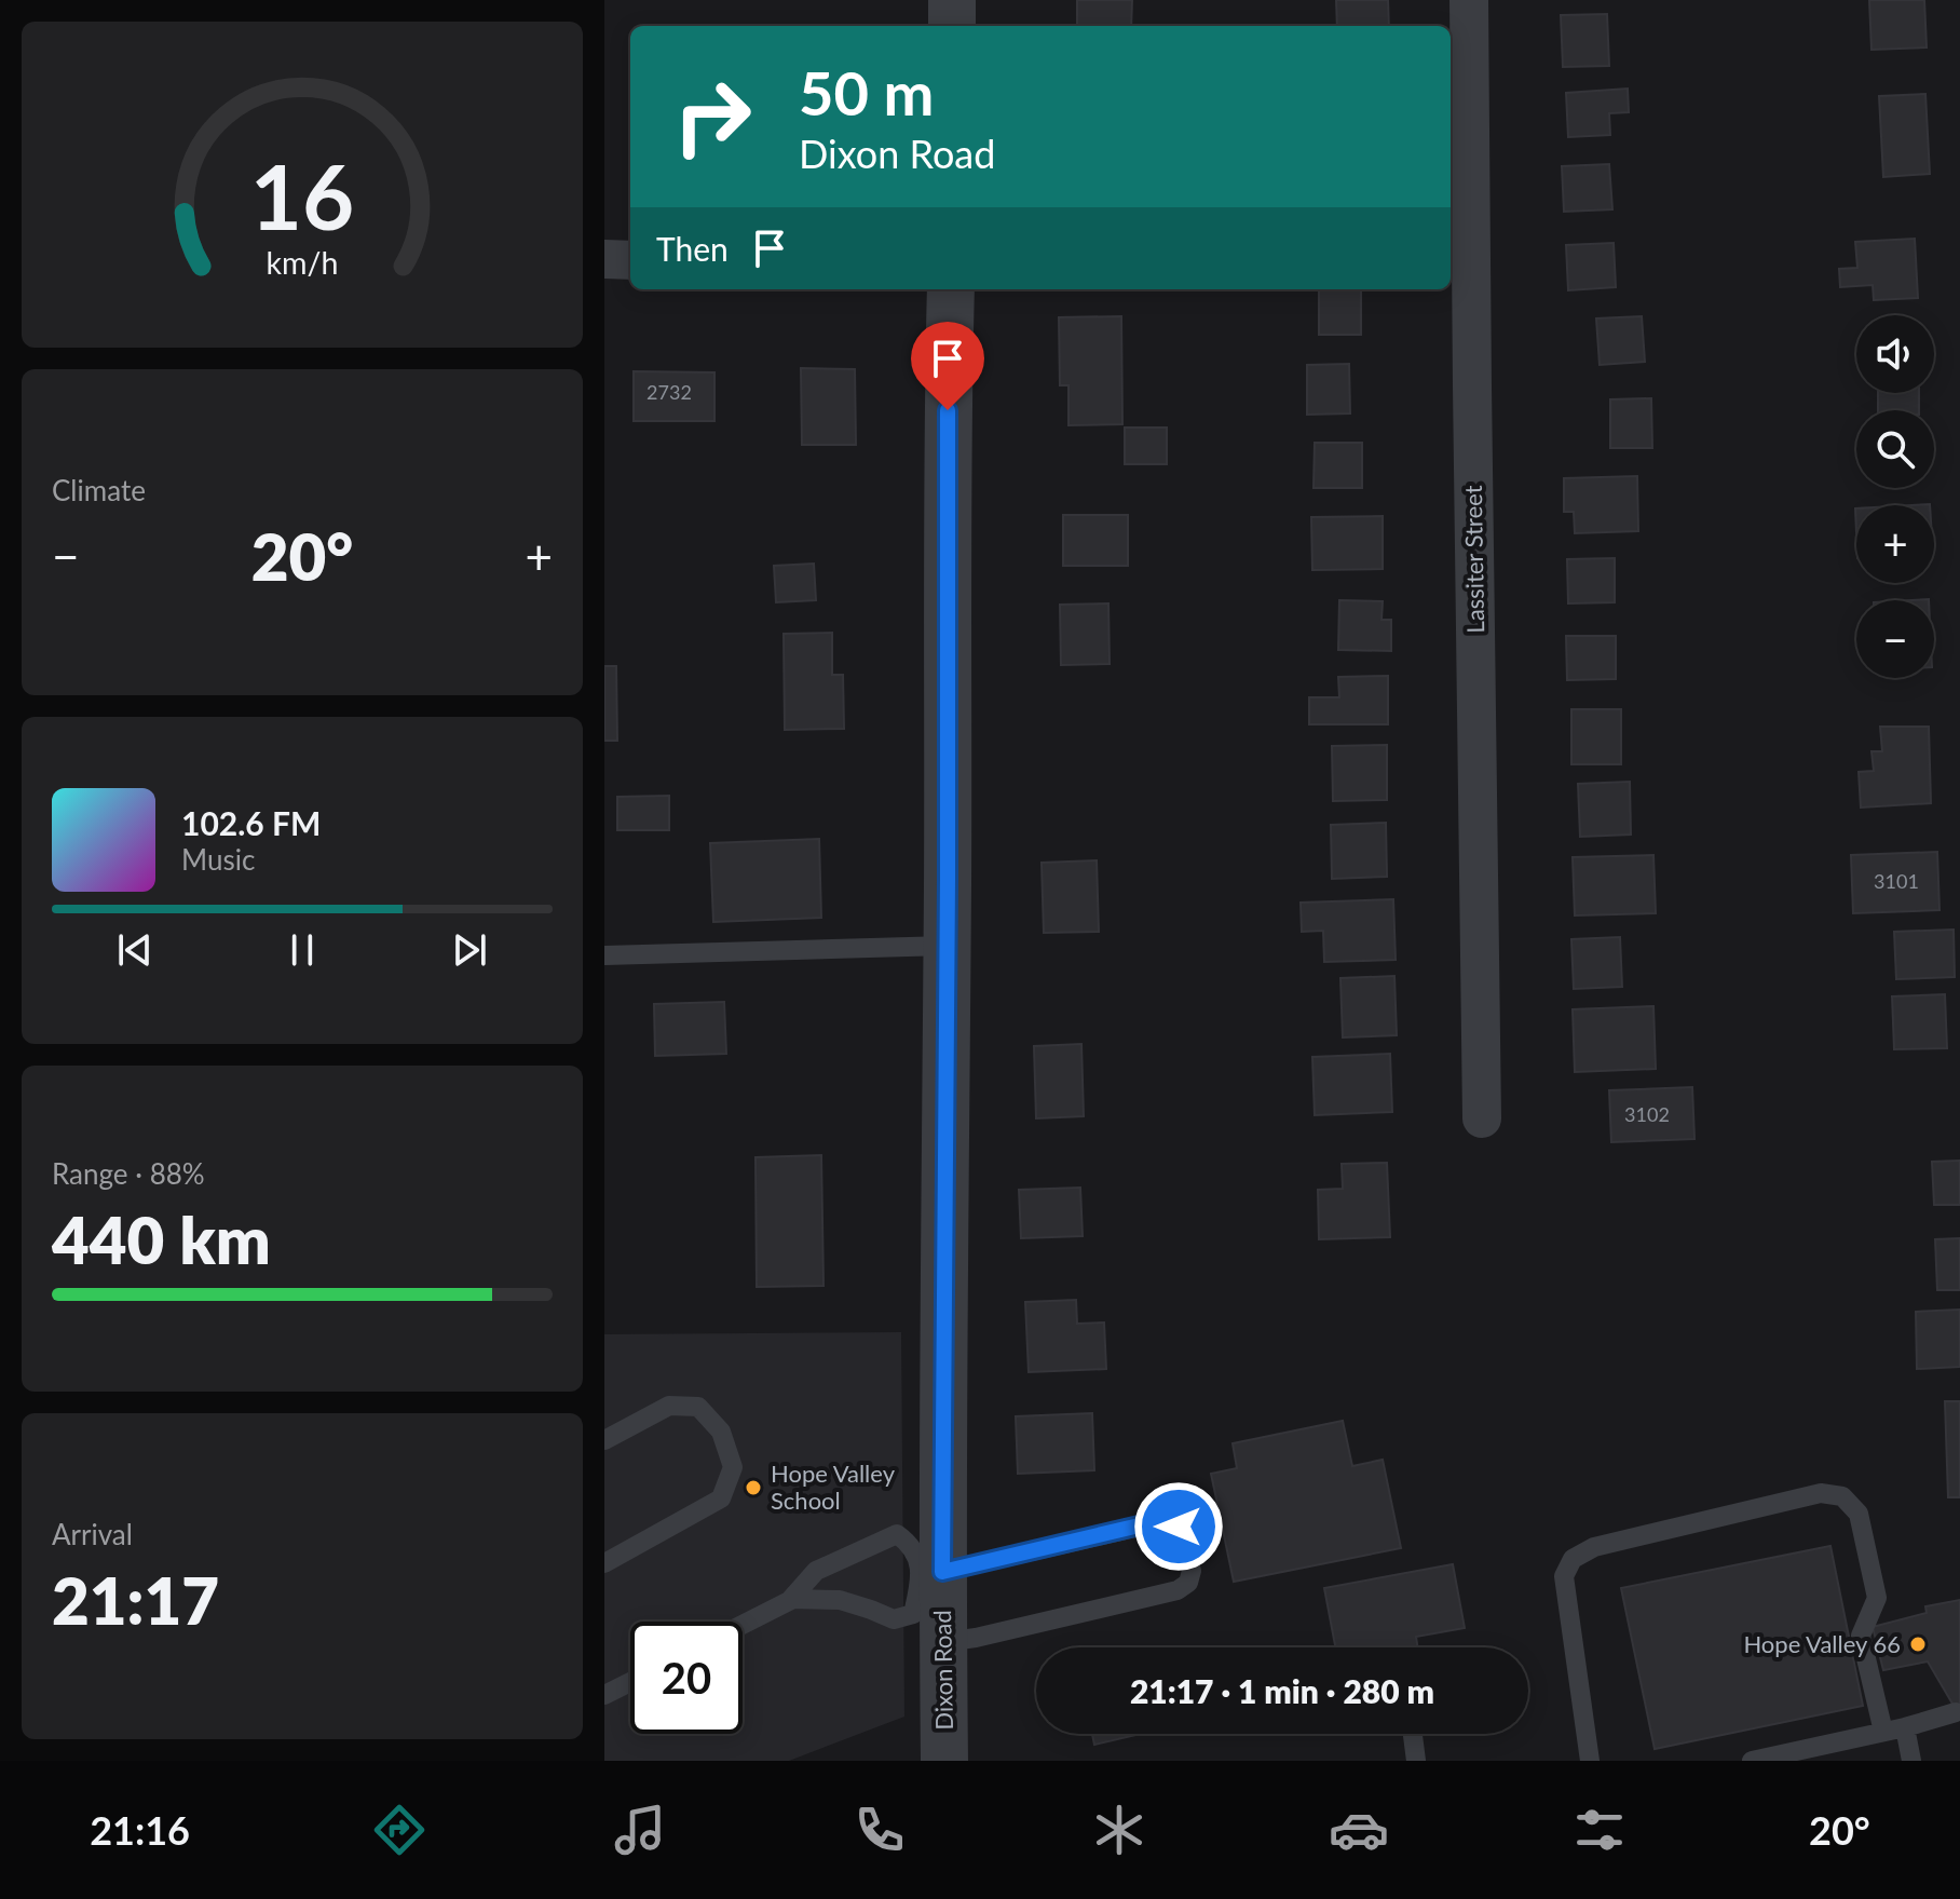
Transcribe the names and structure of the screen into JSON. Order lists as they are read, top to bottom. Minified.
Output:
{"streets":{"street":["Lassiter Street","Dixon Road"]},"places":["Hope Valley School","Hope Valley 66"],"house_numbers":["2732","3101","3102"],"page":{"turn":["50 m","Dixon Road"],"then":"Then","map_buttons":["+","−"],"tile":["Climate",["Range · 88%","440 km"],["Arrival","21:17"]],"heat":["−","20°","+"],"song":["102.6 FM","Music"],"limit":"20","trip":"21:17 · 1 min · 280 m","tabs":["21:16","20°"],"gauge":["16","km/h"]}}
